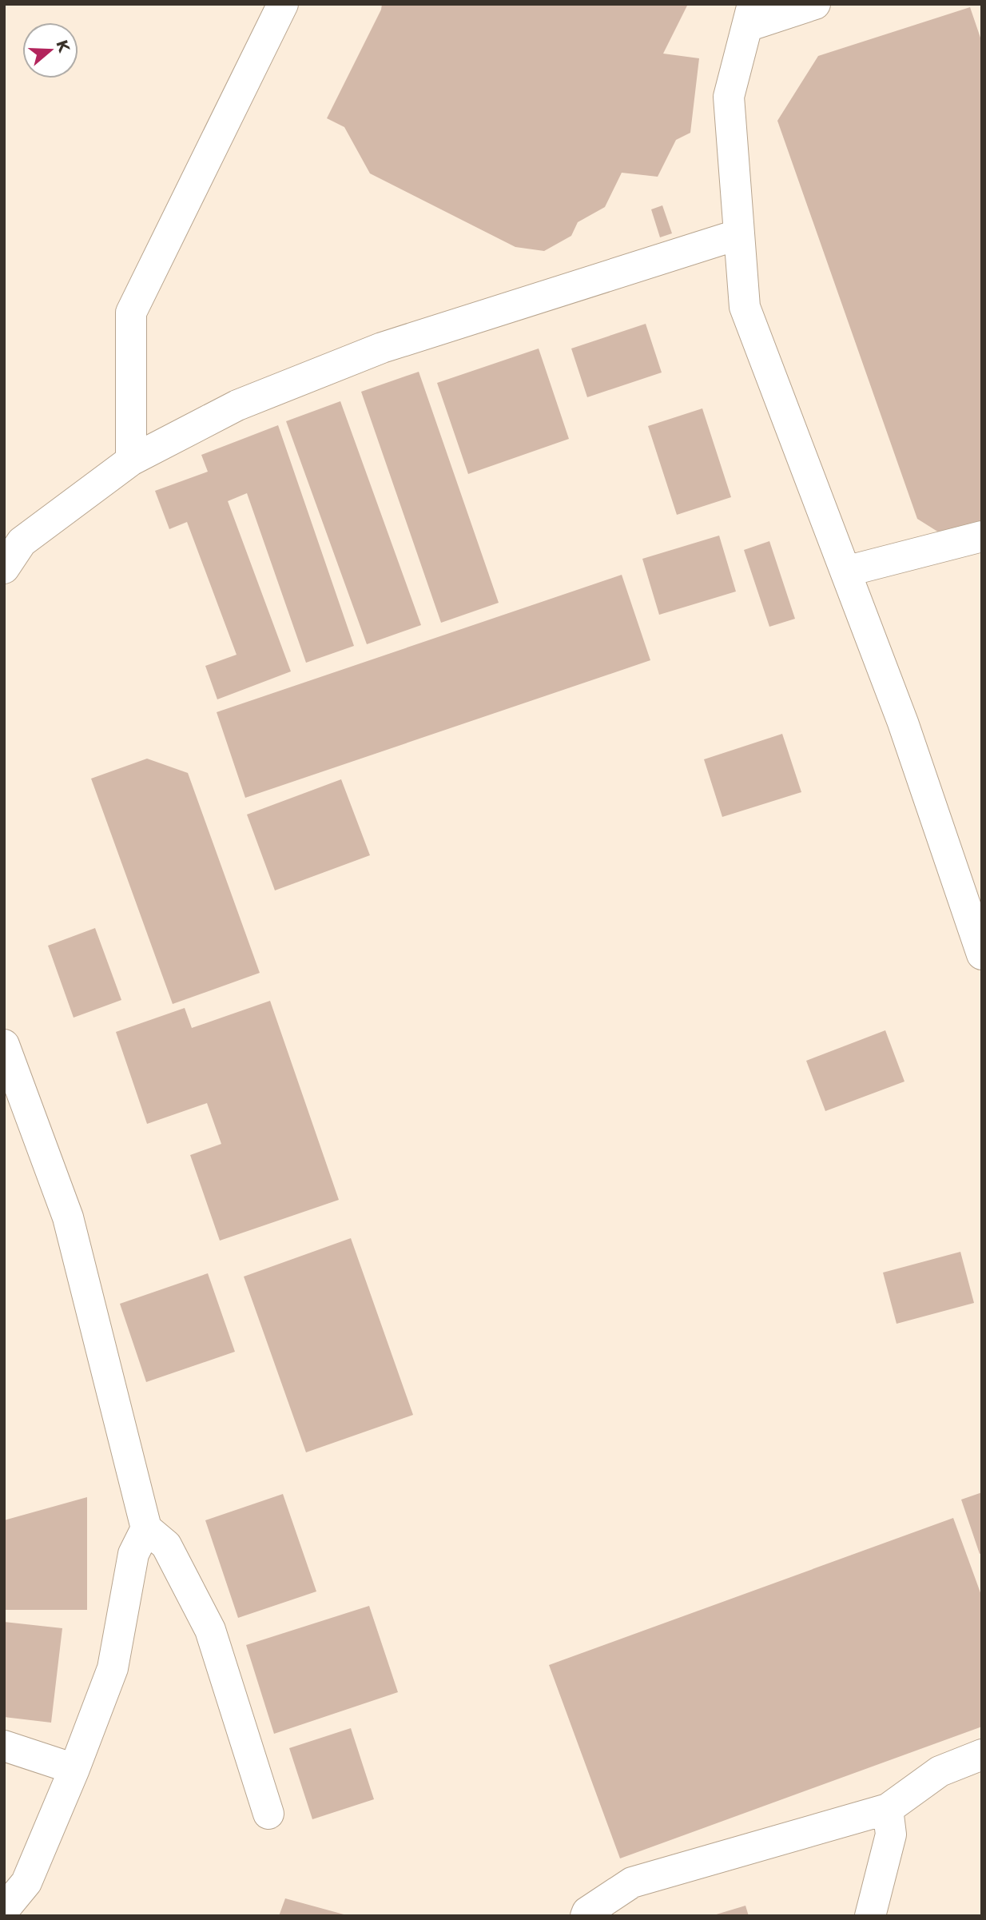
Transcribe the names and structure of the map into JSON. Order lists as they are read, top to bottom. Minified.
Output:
{"north":"right"}
